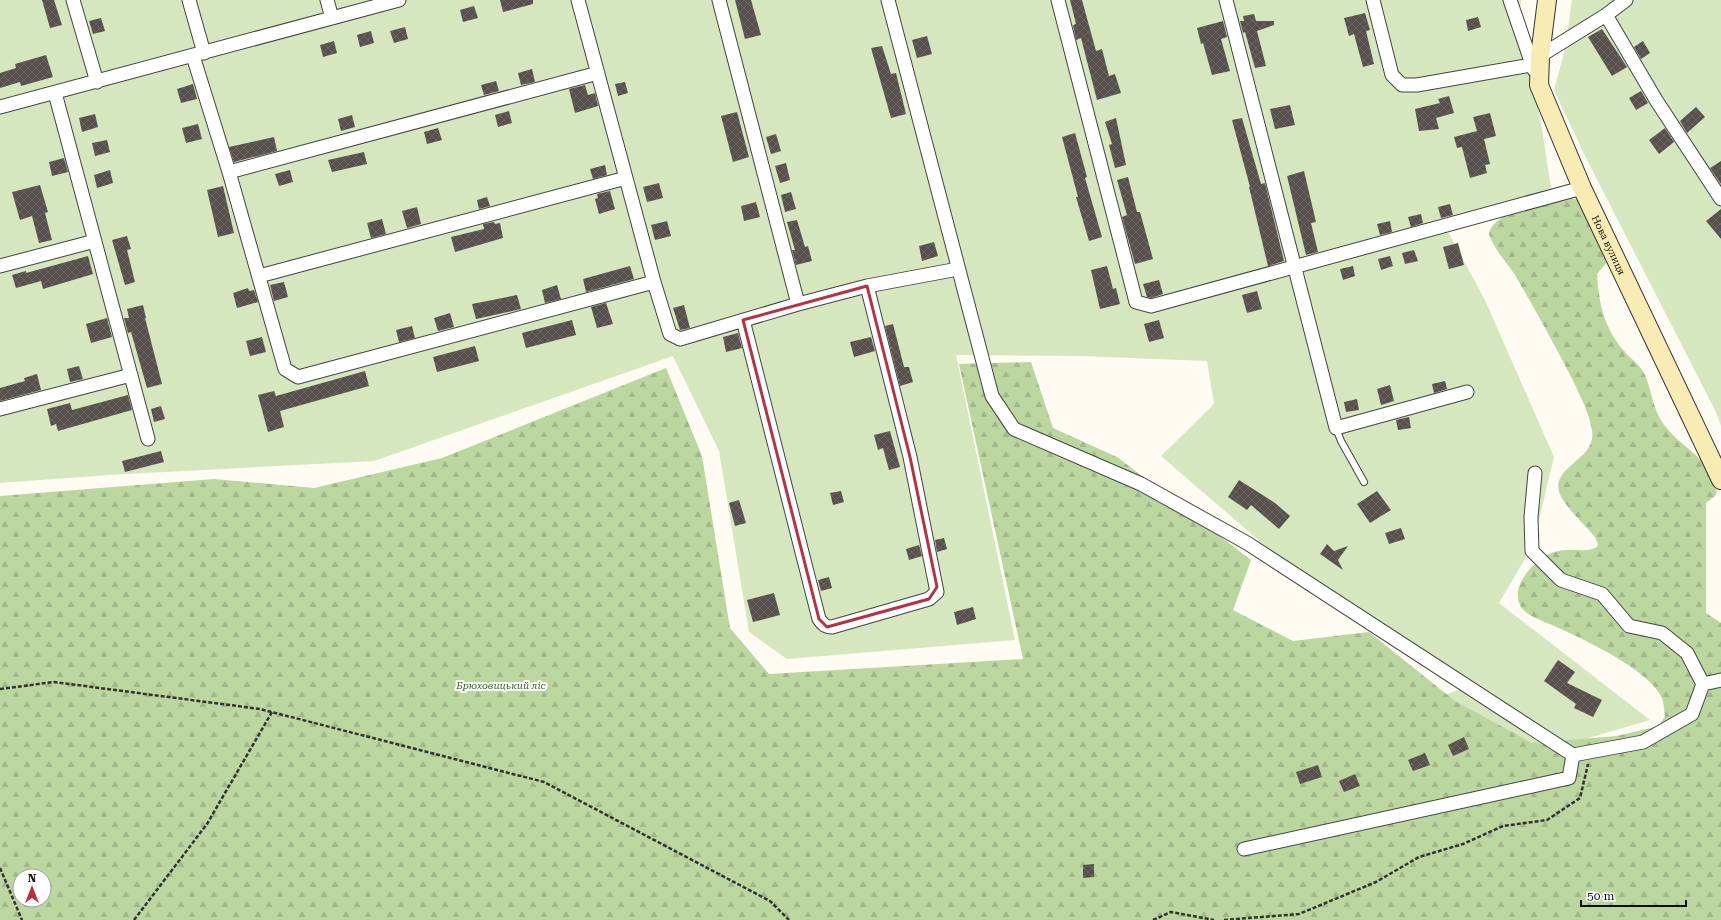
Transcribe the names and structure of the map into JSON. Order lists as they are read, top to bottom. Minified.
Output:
{"streets":{"street":["Нова вулиця"]},"parks":["Брюховицький ліс"],"scale_bar":"50 m","north":"top"}
